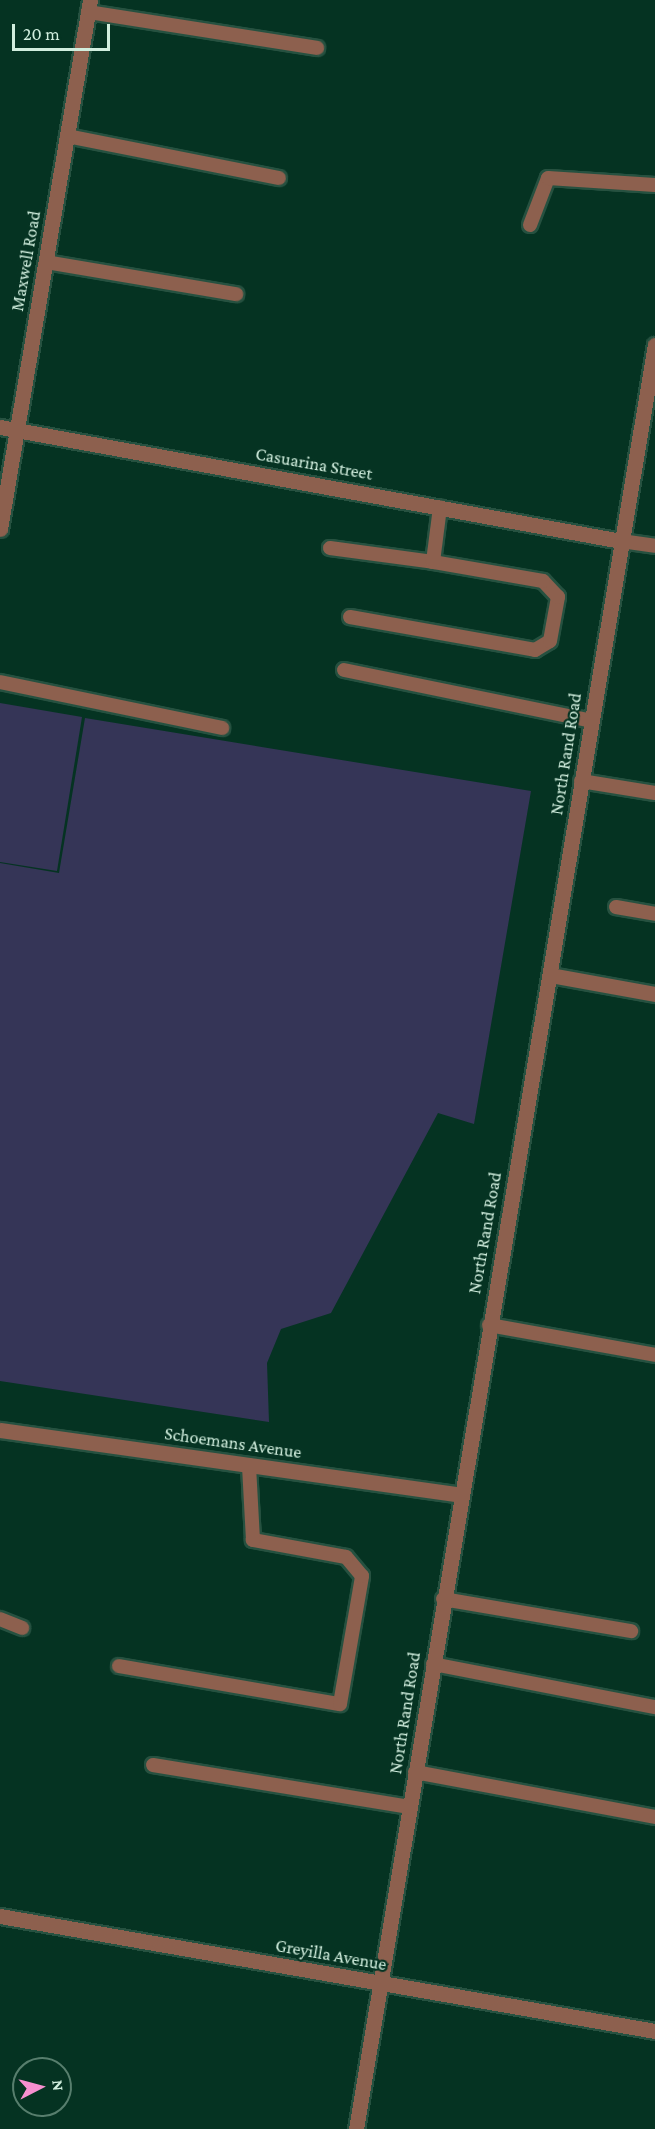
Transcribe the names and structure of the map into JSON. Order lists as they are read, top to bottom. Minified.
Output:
{"streets":{"street":["Maxwell Road","Casuarina Street","North Rand Road","Schoemans Avenue","Greyilla Avenue"]},"crossings":[["Maxwell Road","Casuarina Street"],["Casuarina Street","North Rand Road"],["North Rand Road","Schoemans Avenue"],["North Rand Road","Greyilla Avenue"]],"scale_bar":"20 m","north":"right"}
